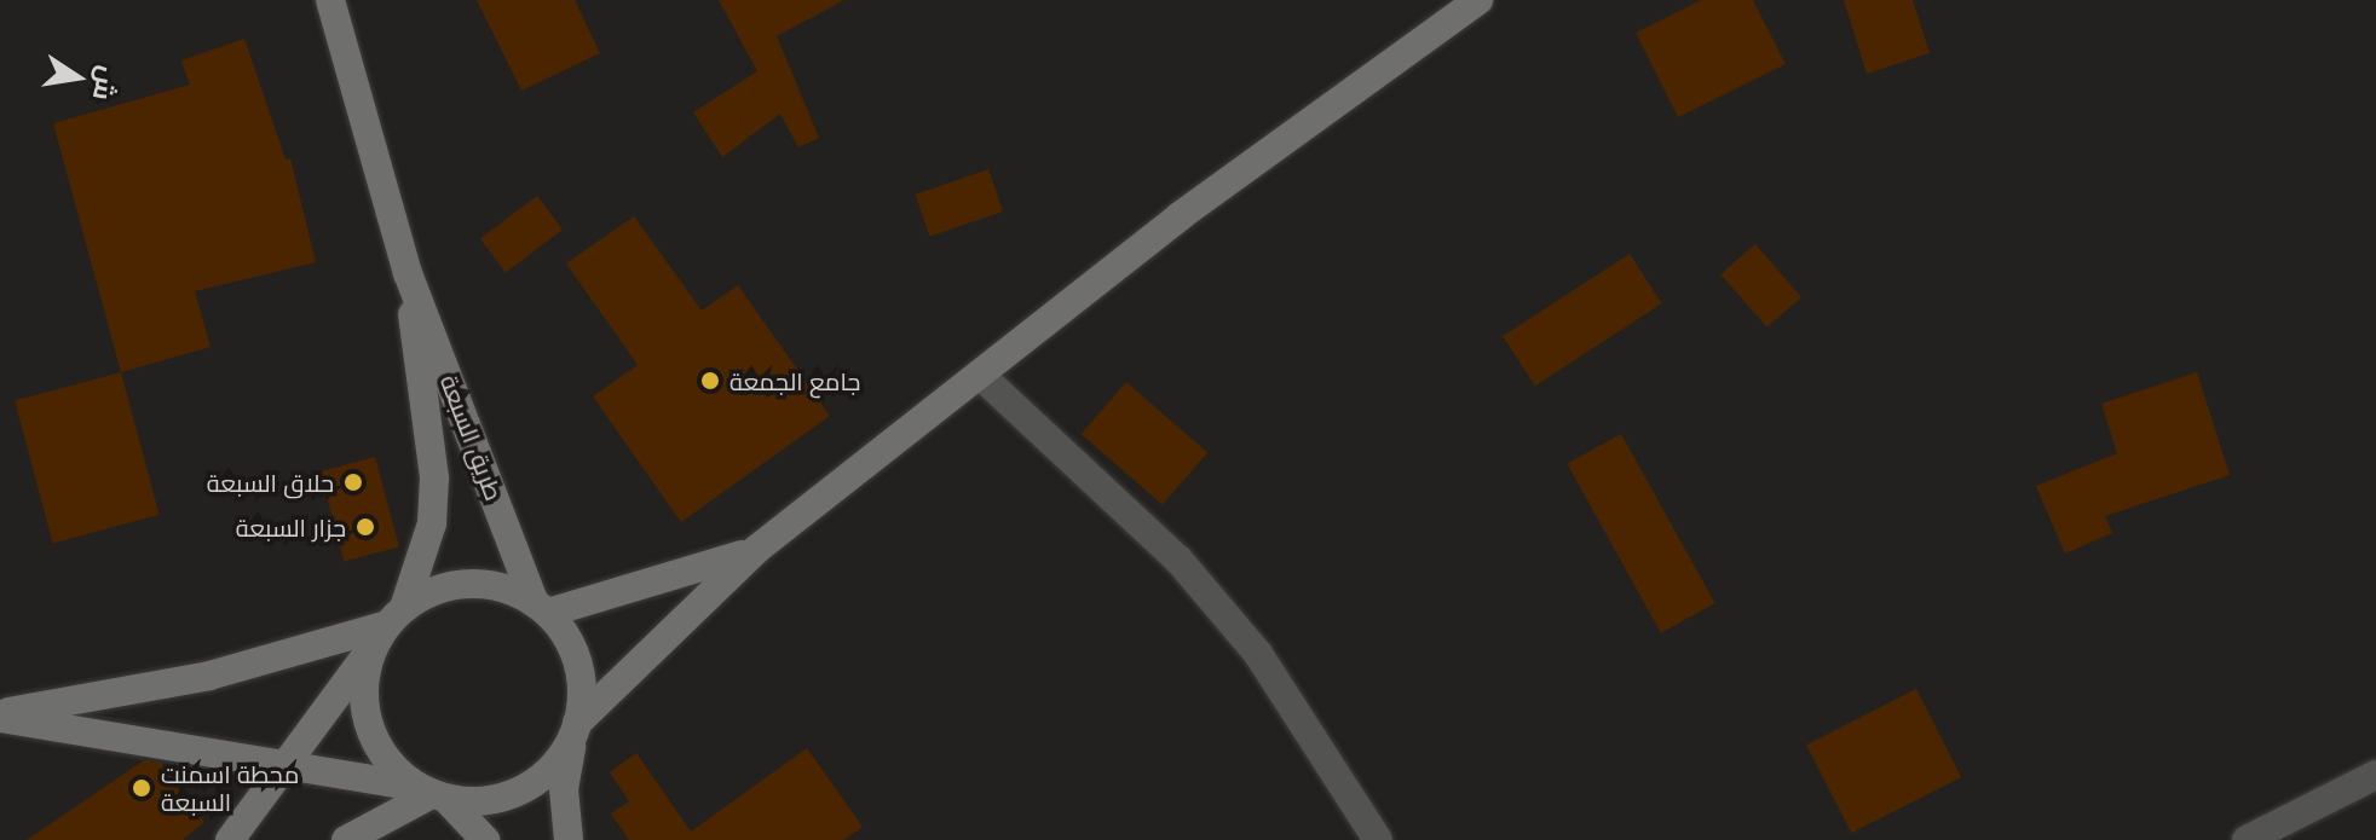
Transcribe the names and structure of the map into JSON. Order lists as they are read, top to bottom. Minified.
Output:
{"streets":{"street":["طريق السبعة"]},"places":["جامع الجمعة","حلاق السبعة","جزار السبعة","محطة اسمنت السبعة"],"north":"right"}
